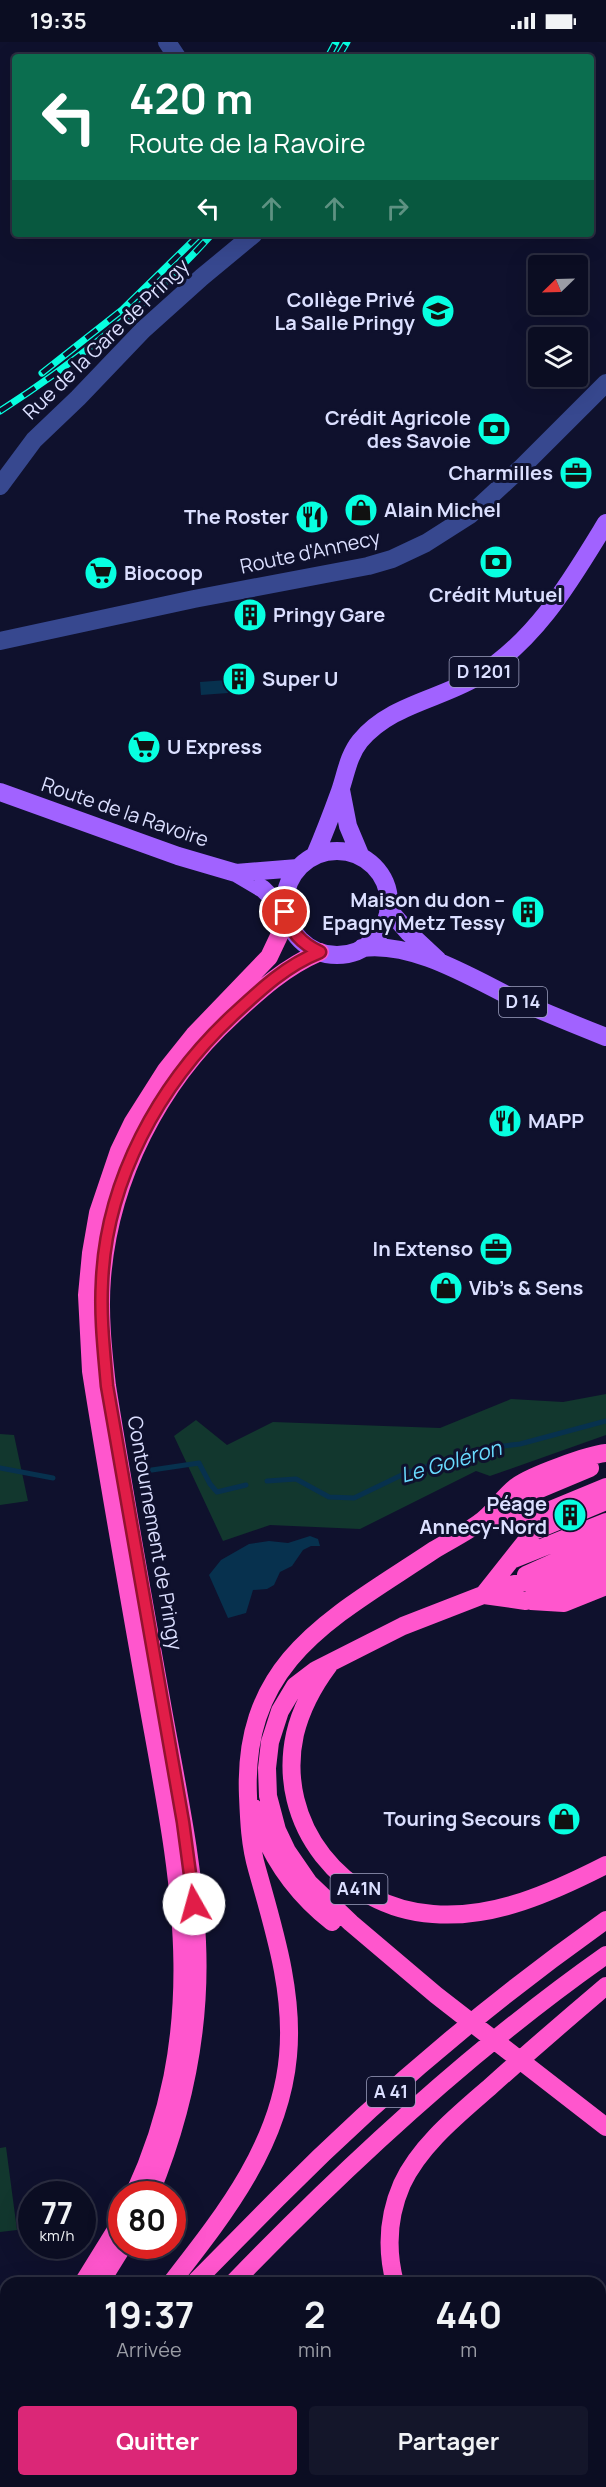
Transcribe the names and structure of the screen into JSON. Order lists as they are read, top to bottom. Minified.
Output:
{"streets":{"highway":["Contournement de Pringy","A41N","A 41"],"main road":["D 1201","Route de la Ravoire","D 14"],"street":["Rue de la Gare de Pringy","Route d'Annecy"]},"crossings":[["D 1201","Route de la Ravoire"],["D 1201","D 14"],["D 1201","Contournement de Pringy"],["Route de la Ravoire","D 14"],["Route de la Ravoire","Contournement de Pringy"],["D 14","Contournement de Pringy"]],"water":["Le Goléron"],"places":{"school or university":["Collège Privé La Salle Pringy"],"bank":["Crédit Agricole des Savoie","Crédit Mutuel"],"office":["Charmilles","In Extenso"],"shop":["Alain Michel","Vib's & Sens","Touring Secours"],"restaurant":["The Roster","MAPP"],"supermarket":["Biocoop","U Express"],"building":["Pringy Gare","Super U","Maison du don – Epagny Metz Tessy","Péage Annecy-Nord"]},"north":"bottom left","page":{"status":"19:35","turn":["420 m","Route de la Ravoire"],"speed":"77 km/h","limit":"80","eta":["19:37","Arrivée","2","min","440","m"],"buttons":["Quitter","Partager"]}}
